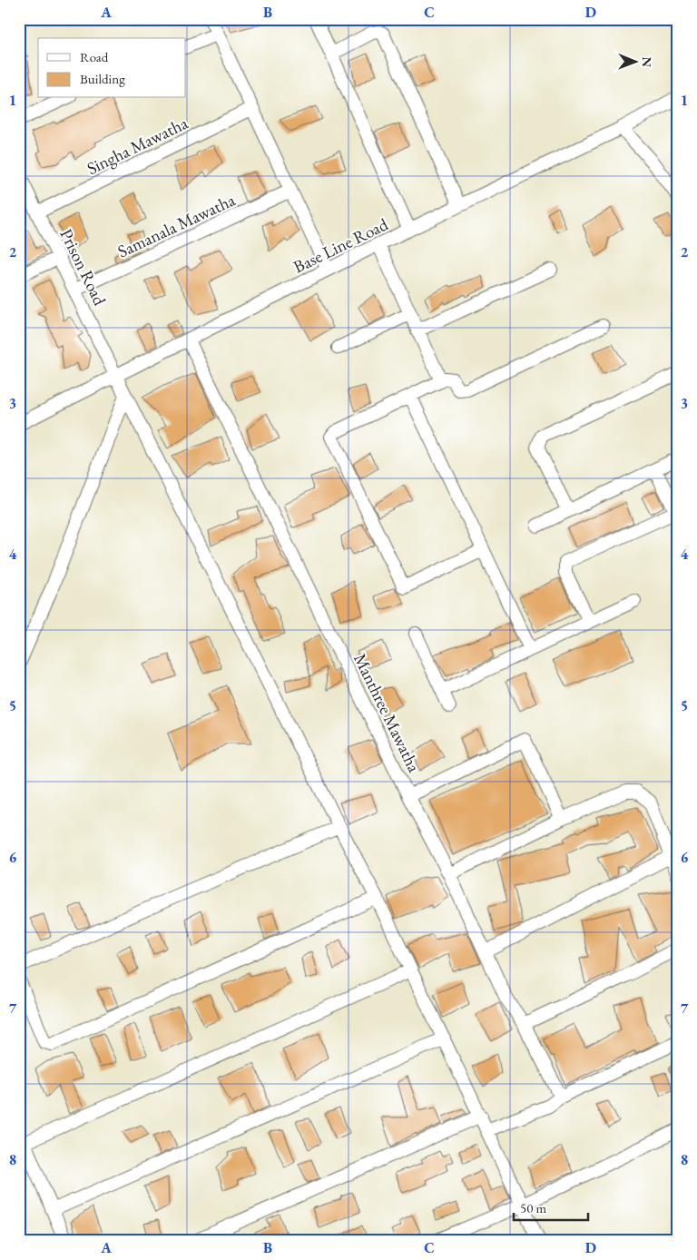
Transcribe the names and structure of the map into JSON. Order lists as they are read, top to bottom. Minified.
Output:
{"streets":{"street":["Singha Mawatha","Samanala Mawatha","Base Line Road","Prison Road","Manthree Mawatha"]},"crossings":[["Singha Mawatha","Prison Road"],["Samanala Mawatha","Prison Road"],["Base Line Road","Prison Road"],["Base Line Road","Manthree Mawatha"]],"legend":["Road","Building"],"scale_bar":"50 m","north":"right","grid":{"columns":["A","B","C","D"],"rows":["1","2","3","4","5","6","7","8"]}}
